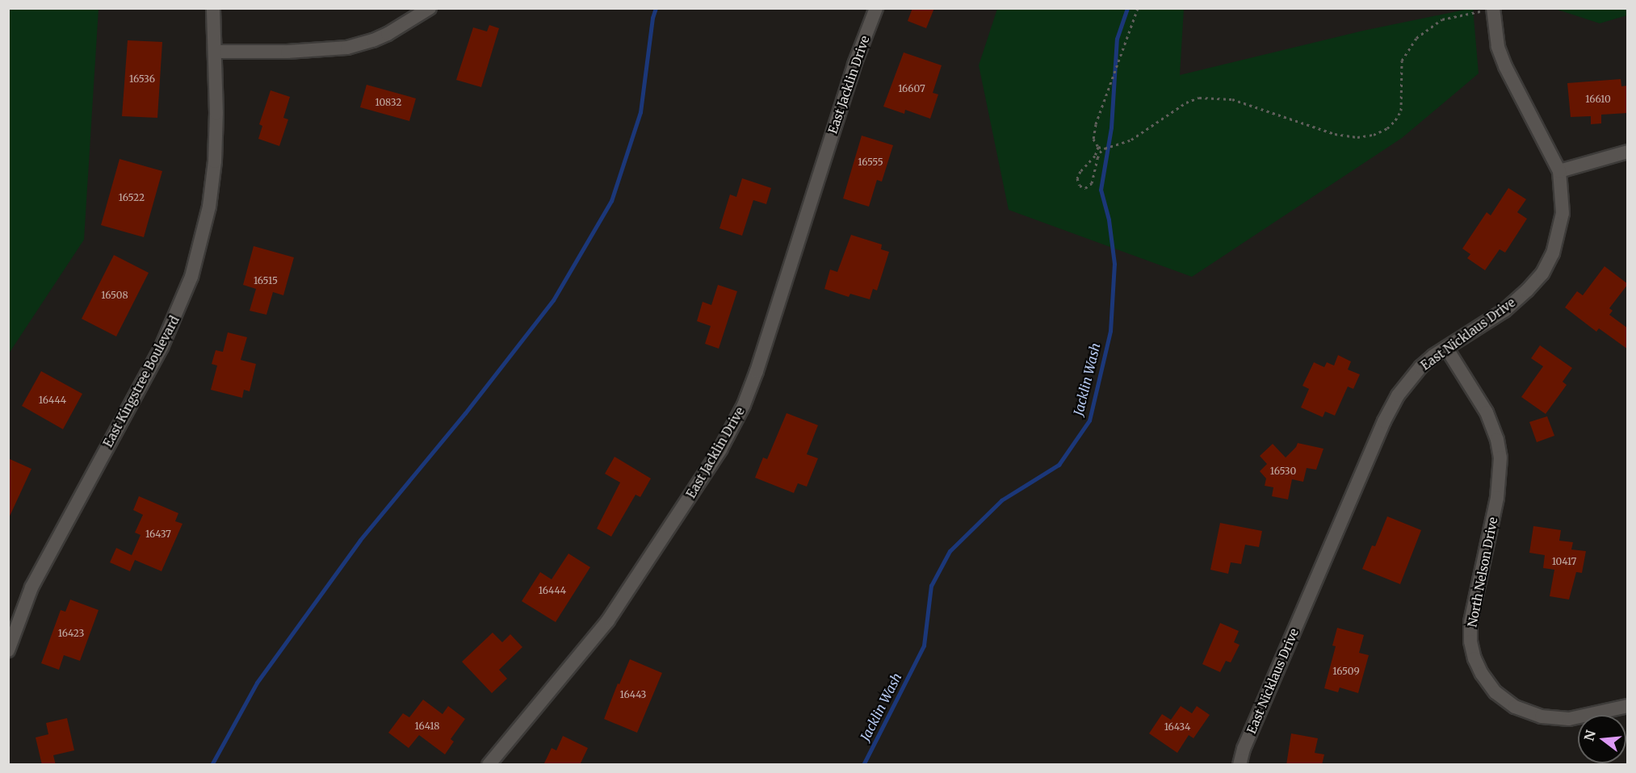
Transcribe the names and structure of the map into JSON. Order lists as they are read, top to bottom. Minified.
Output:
{"streets":{"street":["East Jacklin Drive","East Nicklaus Drive","East Kingstree Boulevard","North Nelson Drive"]},"crossings":[["East Nicklaus Drive","North Nelson Drive"]],"water":["Jacklin Wash"],"house_numbers":["16536","16607","16610","10832","16555","16522","16515","16508","16444","16530","16437","10417","16444","16423","16509","16443","16418","16434"],"north":"left"}
